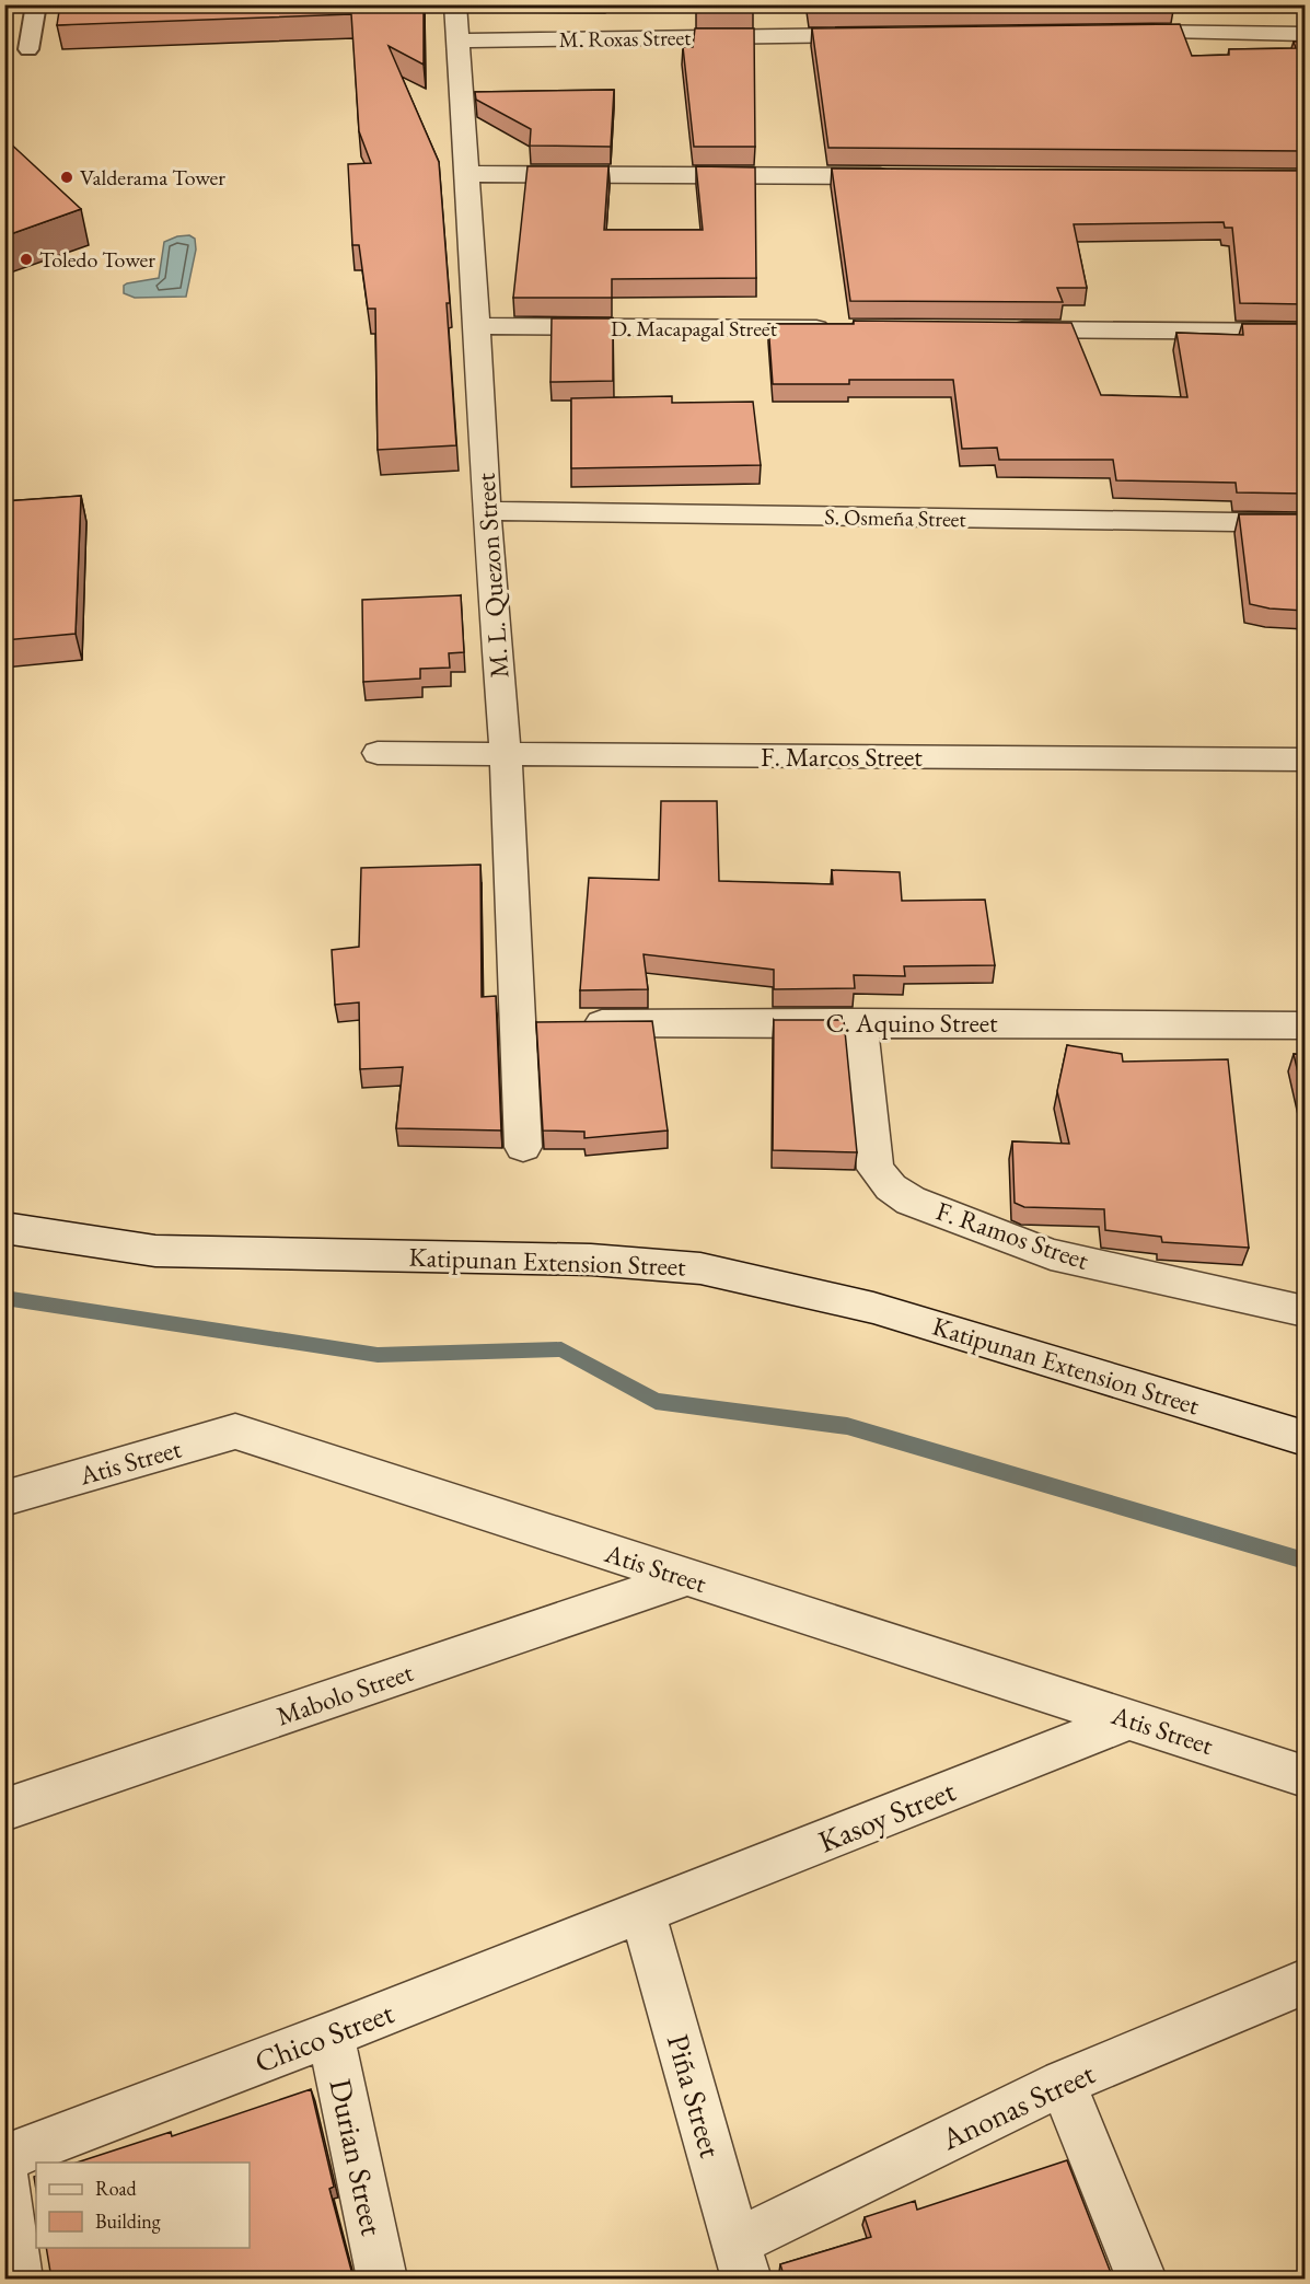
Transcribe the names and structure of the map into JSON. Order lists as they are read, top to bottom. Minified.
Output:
{"streets":{"street":["M. Roxas Street","D. Macapagal Street","S. Osmeña Street","M. L. Quezon Street","F. Marcos Street","C. Aquino Street","F. Ramos Street","Katipunan Extension Street","Atis Street","Mabolo Street","Kasoy Street","Chico Street","Piña Street","Anonas Street","Durian Street"]},"crossings":[["M. Roxas Street","M. L. Quezon Street"],["D. Macapagal Street","M. L. Quezon Street"],["S. Osmeña Street","M. L. Quezon Street"],["M. L. Quezon Street","F. Marcos Street"],["M. L. Quezon Street","C. Aquino Street"],["C. Aquino Street","F. Ramos Street"],["Atis Street","Mabolo Street"],["Atis Street","Kasoy Street"],["Kasoy Street","Chico Street"],["Kasoy Street","Piña Street"],["Chico Street","Piña Street"],["Chico Street","Durian Street"],["Piña Street","Anonas Street"]],"places":["Valderama Tower","Toledo Tower"],"legend":["Road","Building"]}
